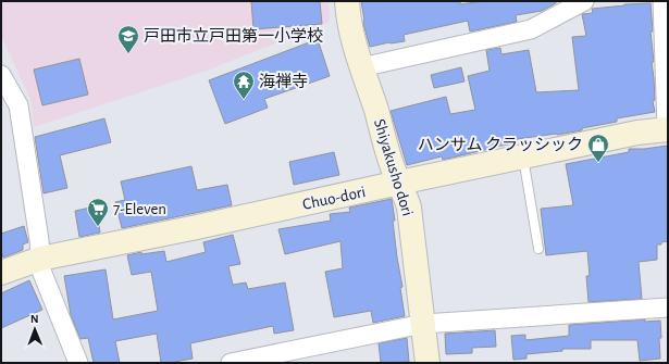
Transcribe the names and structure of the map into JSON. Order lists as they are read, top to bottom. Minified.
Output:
{"streets":{"street":["Shiyakusho dori","Chuo-dori"]},"crossings":[["Shiyakusho dori","Chuo-dori"]],"places":{"school or university":["戸田市立戸田第一小学校"],"temple":["海禅寺"],"shop":["ハンサム クラッシック"],"supermarket":["7-Eleven"]},"north":"top"}
